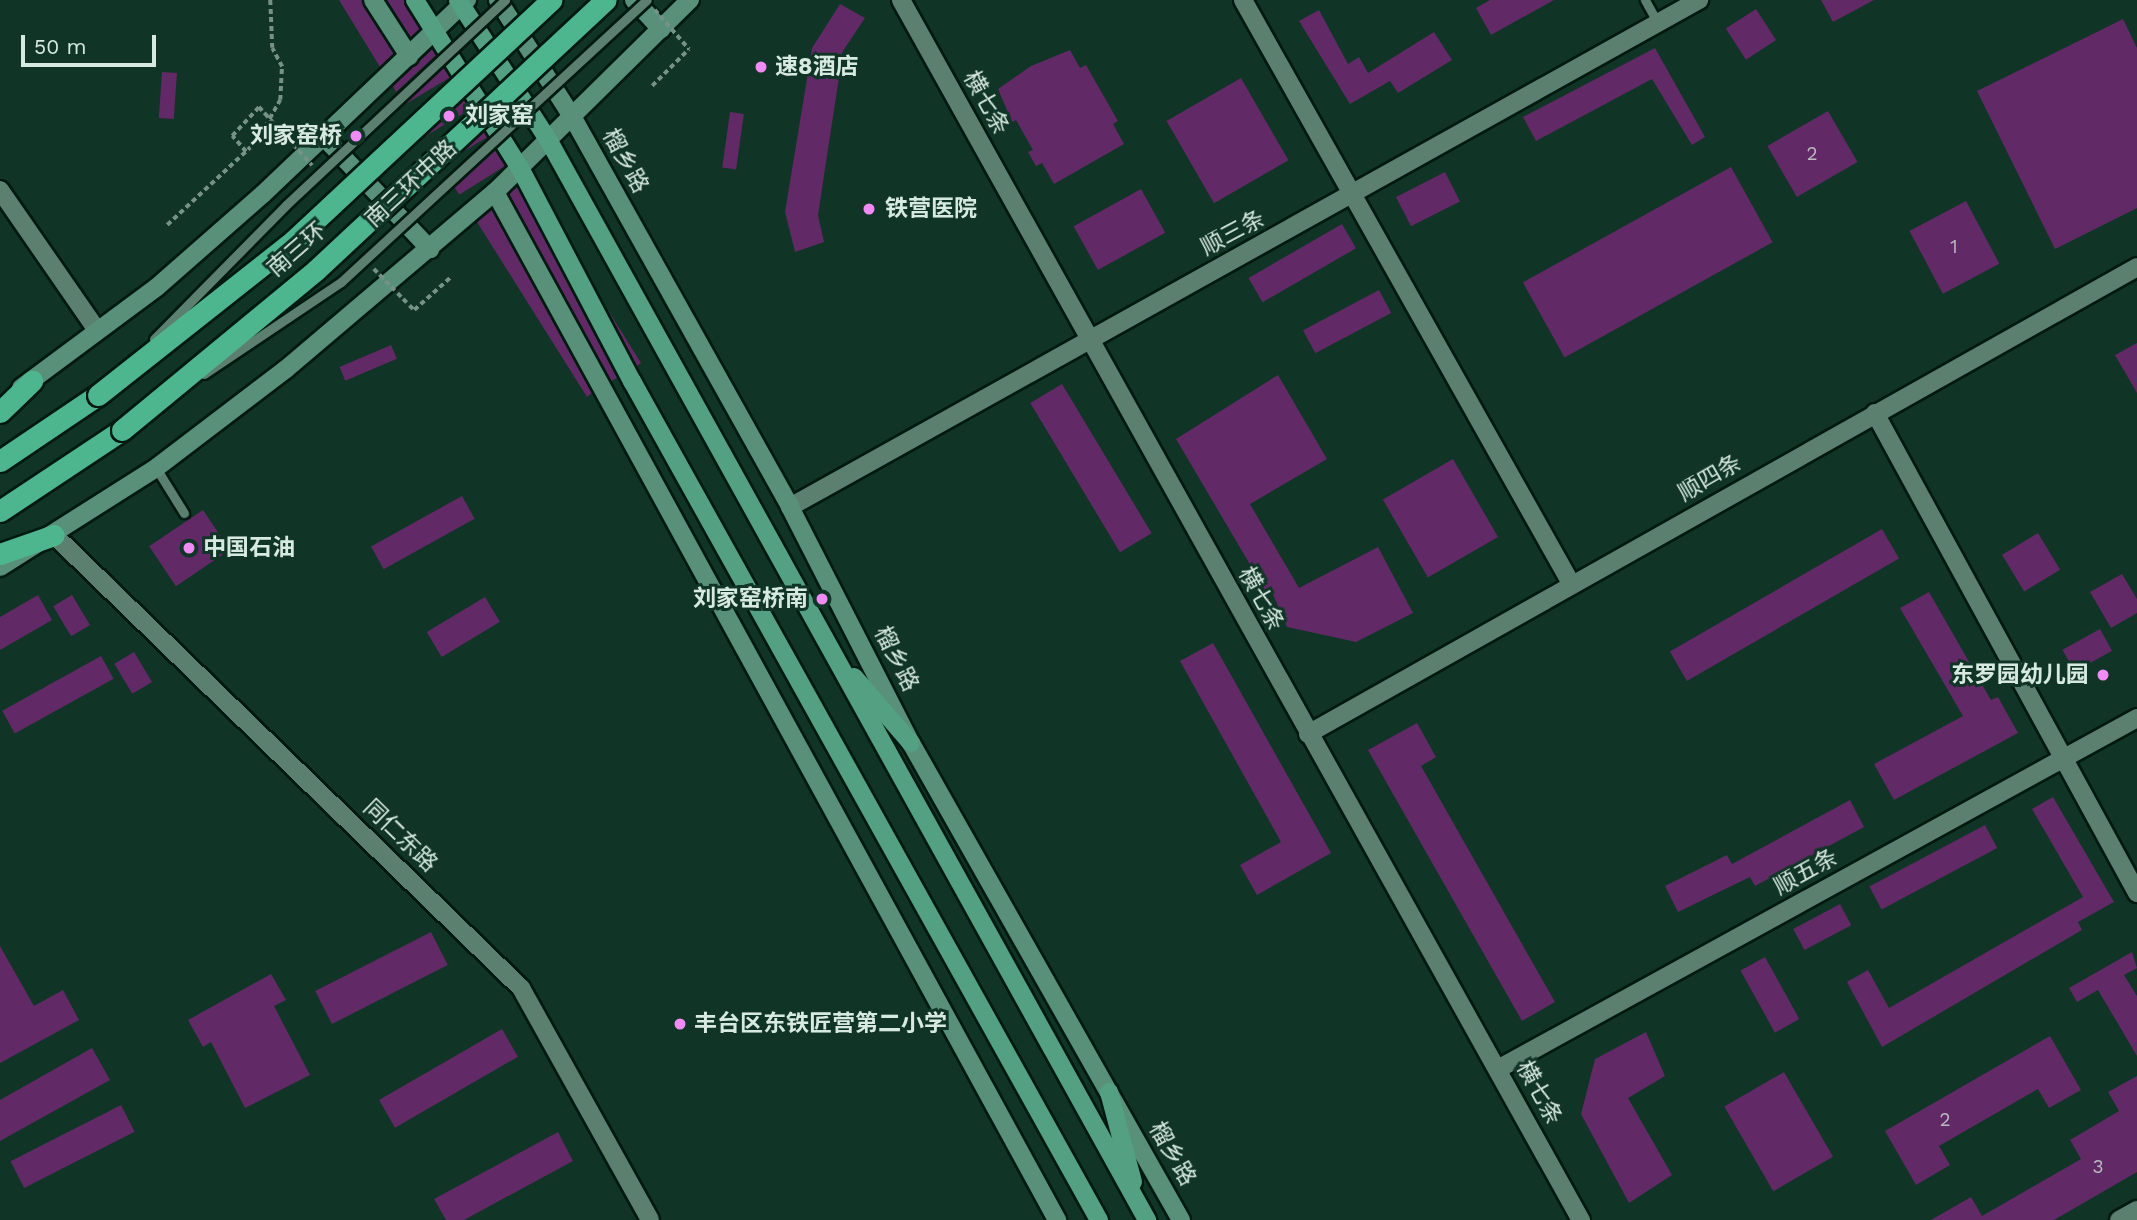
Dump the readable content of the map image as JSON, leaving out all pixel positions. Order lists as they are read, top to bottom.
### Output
{
  "streets": {
    "highway": ["南三环"],
    "street": [
      "横七条",
      "榴乡路",
      "顺三条",
      "顺四条",
      "同仁东路",
      "顺五条"
    ],
    "lane": ["南三环中路"]
  },
  "crossings": [
    ["横七条", "顺三条"],
    ["横七条", "顺四条"],
    ["横七条", "顺五条"],
    ["榴乡路", "顺三条"],
    ["南三环中路", "南三环"]
  ],
  "places": [
    "速8酒店",
    "刘家窑",
    "刘家窑桥",
    "铁营医院",
    "中国石油",
    "刘家窑桥南",
    "东罗园幼儿园",
    "丰台区东铁匠营第二小学"
  ],
  "house_numbers": [
    "2",
    "1",
    "2",
    "3"
  ],
  "scale_bar": "50 m"
}
